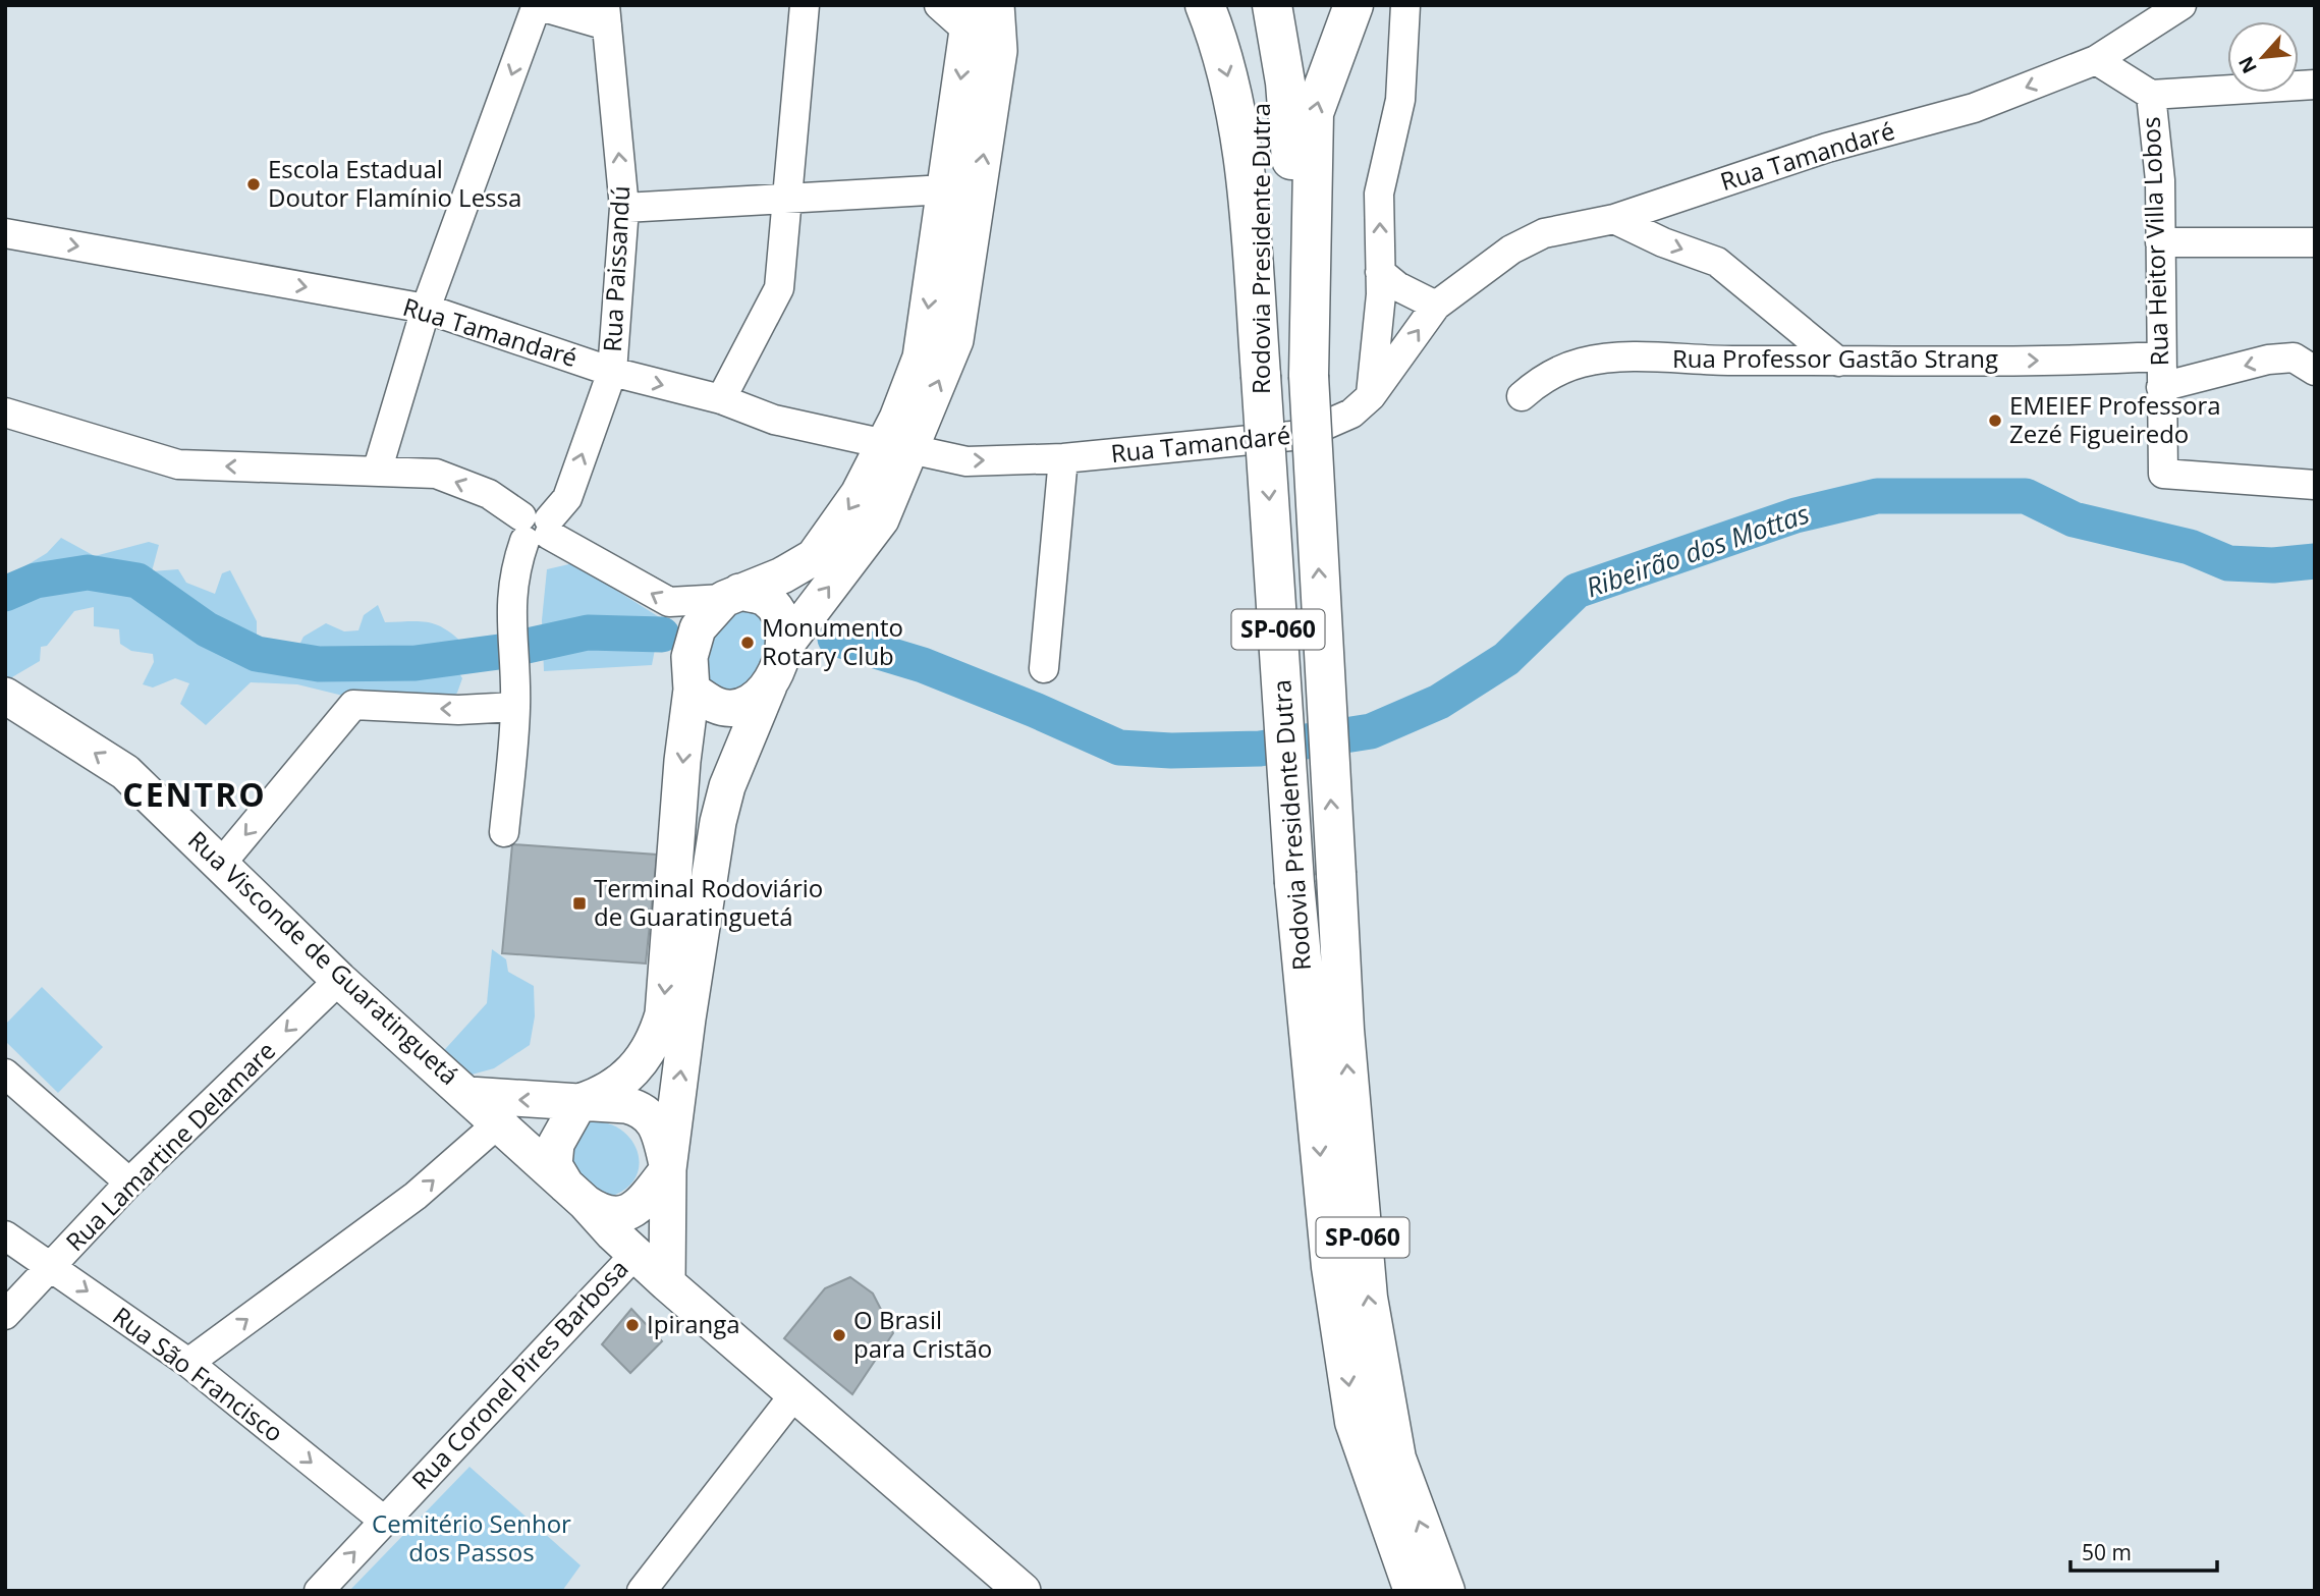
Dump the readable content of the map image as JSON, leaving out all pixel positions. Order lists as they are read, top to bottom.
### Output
{
  "streets": {
    "highway": ["Rodovia Presidente Dutra", "SP-060"],
    "main road": ["Rua Visconde de Guaratinguetá"],
    "street": [
      "Rua Tamandaré",
      "Rua Heitor Villa Lobos",
      "Rua Paissandú",
      "Rua Professor Gastão Strang",
      "Rua Lamartine Delamare",
      "Rua São Francisco",
      "Rua Coronel Pires Barbosa"
    ]
  },
  "crossings": [
    ["Rua Tamandaré", "Rua Paissandú"],
    ["Rua Heitor Villa Lobos", "Rua Professor Gastão Strang"],
    ["Rua Visconde de Guaratinguetá", "Rua Lamartine Delamare"],
    ["Rua Visconde de Guaratinguetá", "Rua Coronel Pires Barbosa"],
    ["Rua Lamartine Delamare", "Rua São Francisco"],
    ["Rua São Francisco", "Rua Coronel Pires Barbosa"]
  ],
  "one_way": ["Rua Professor Gastão Strang", "Rua São Francisco"],
  "districts": ["CENTRO"],
  "water": ["Ribeirão dos Mottas"],
  "parks": ["Cemitério Senhor dos Passos"],
  "places": {
    "other": [
      "Escola Estadual Doutor Flamínio Lessa",
      "EMEIEF Professora Zezé Figueiredo",
      "Monumento Rotary Club",
      "Ipiranga",
      "O Brasil para Cristão"
    ],
    "transit": ["Terminal Rodoviário de Guaratinguetá"]
  },
  "scale_bar": "50 m",
  "north": "bottom left"
}
